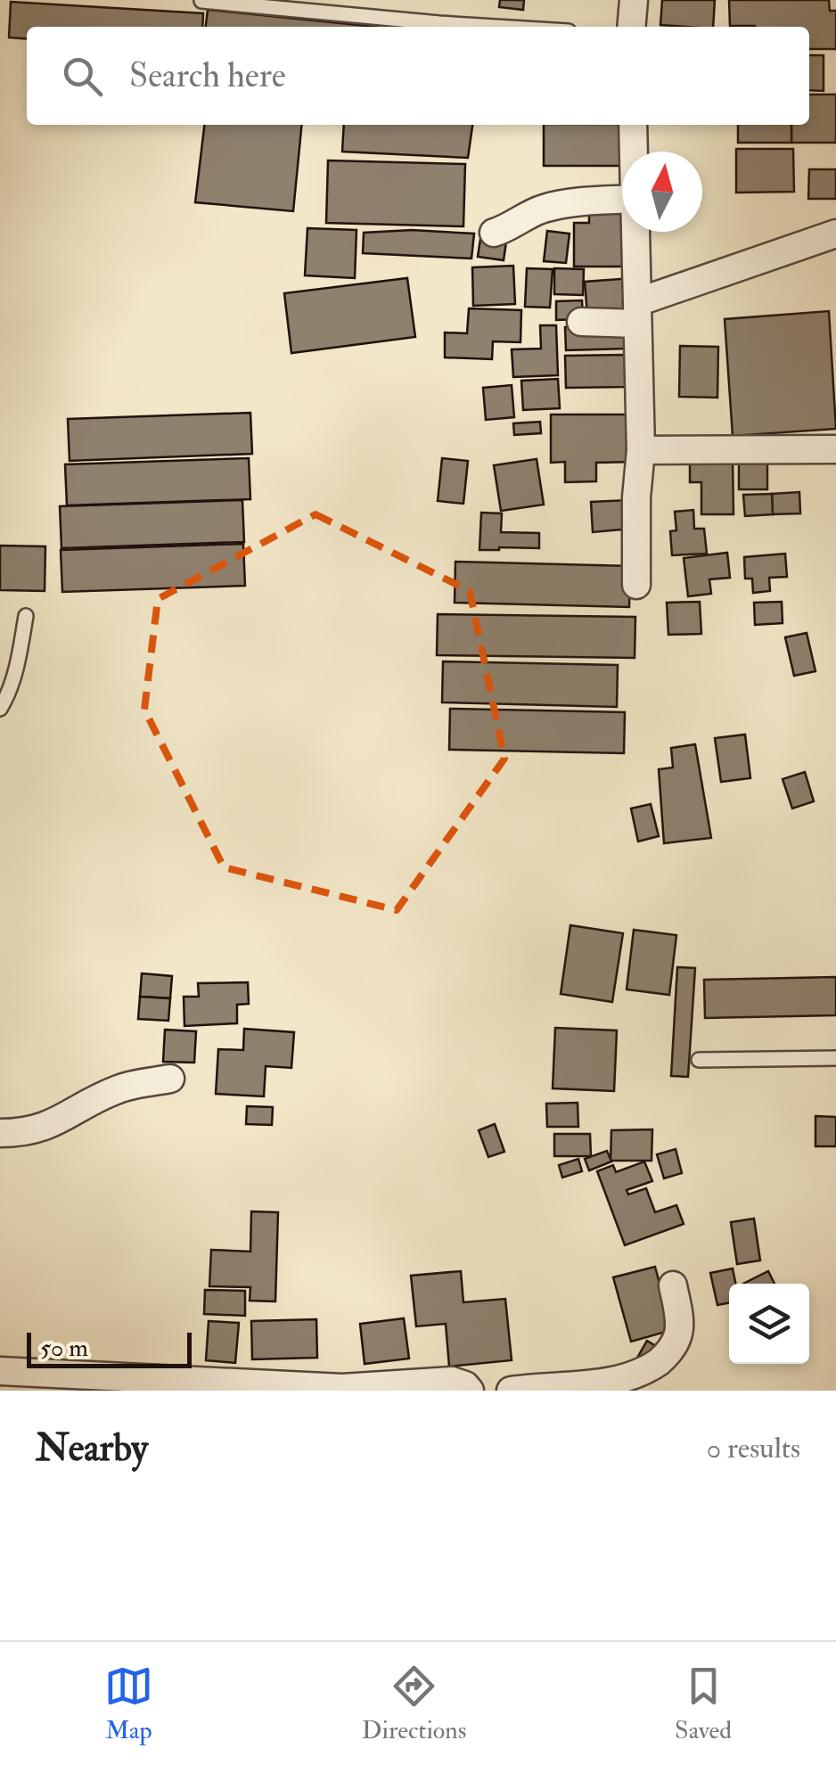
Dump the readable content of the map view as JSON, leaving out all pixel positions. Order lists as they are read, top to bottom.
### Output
{
  "scale_bar": "50 m",
  "north": "top",
  "page": {
    "search": "Search here",
    "scale": "50 m",
    "heading": ["Nearby", "0 results"],
    "nav": ["Map", "Directions", "Saved"]
  }
}
